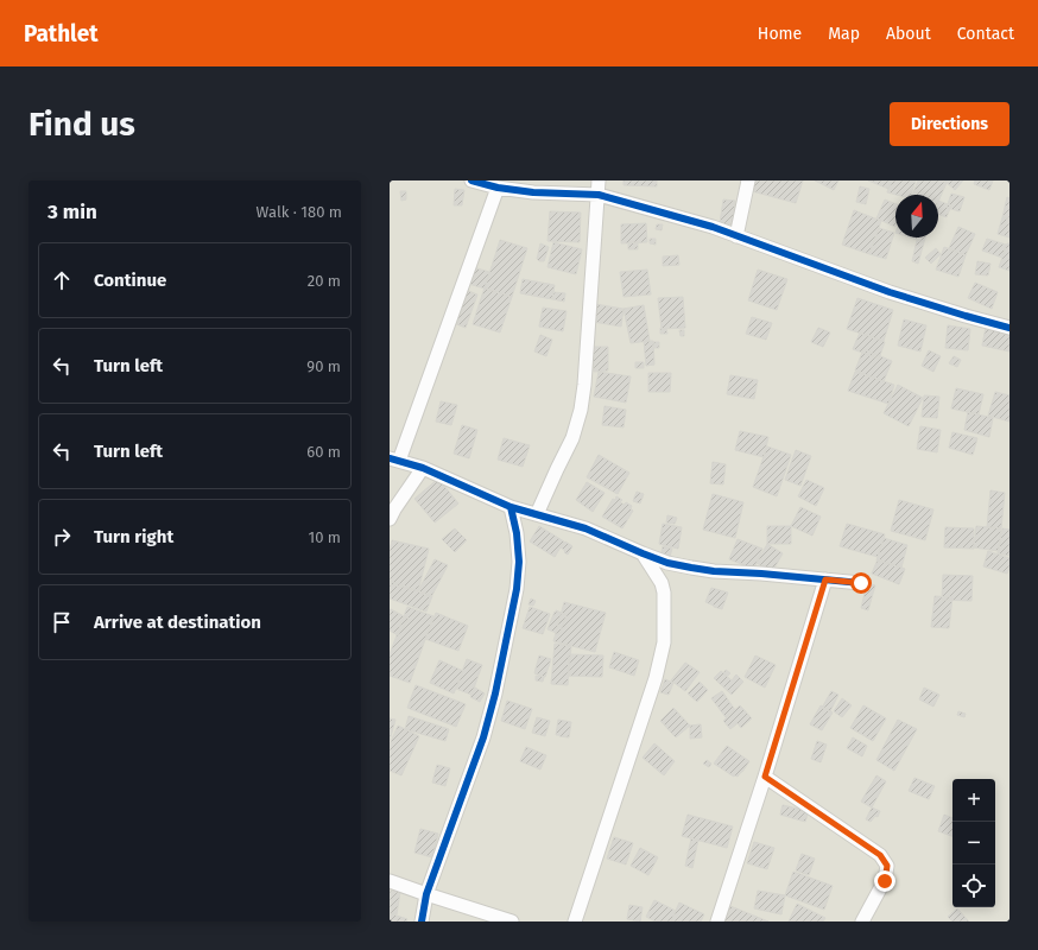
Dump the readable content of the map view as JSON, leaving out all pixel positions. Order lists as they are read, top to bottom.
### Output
{
  "north": "top",
  "page": {
    "header": "Pathlet",
    "nav": [
      "Home",
      "Map",
      "About",
      "Contact"
    ],
    "buttons": "Directions",
    "title": "Find us",
    "heading": ["3 min", "Walk · 180 m"],
    "list": [
      ["Continue", "20 m"],
      ["Turn left", "90 m"],
      ["Turn left", "60 m"],
      ["Turn right", "10 m"],
      "Arrive at destination"
    ],
    "map_buttons": ["+", "−"]
  }
}
